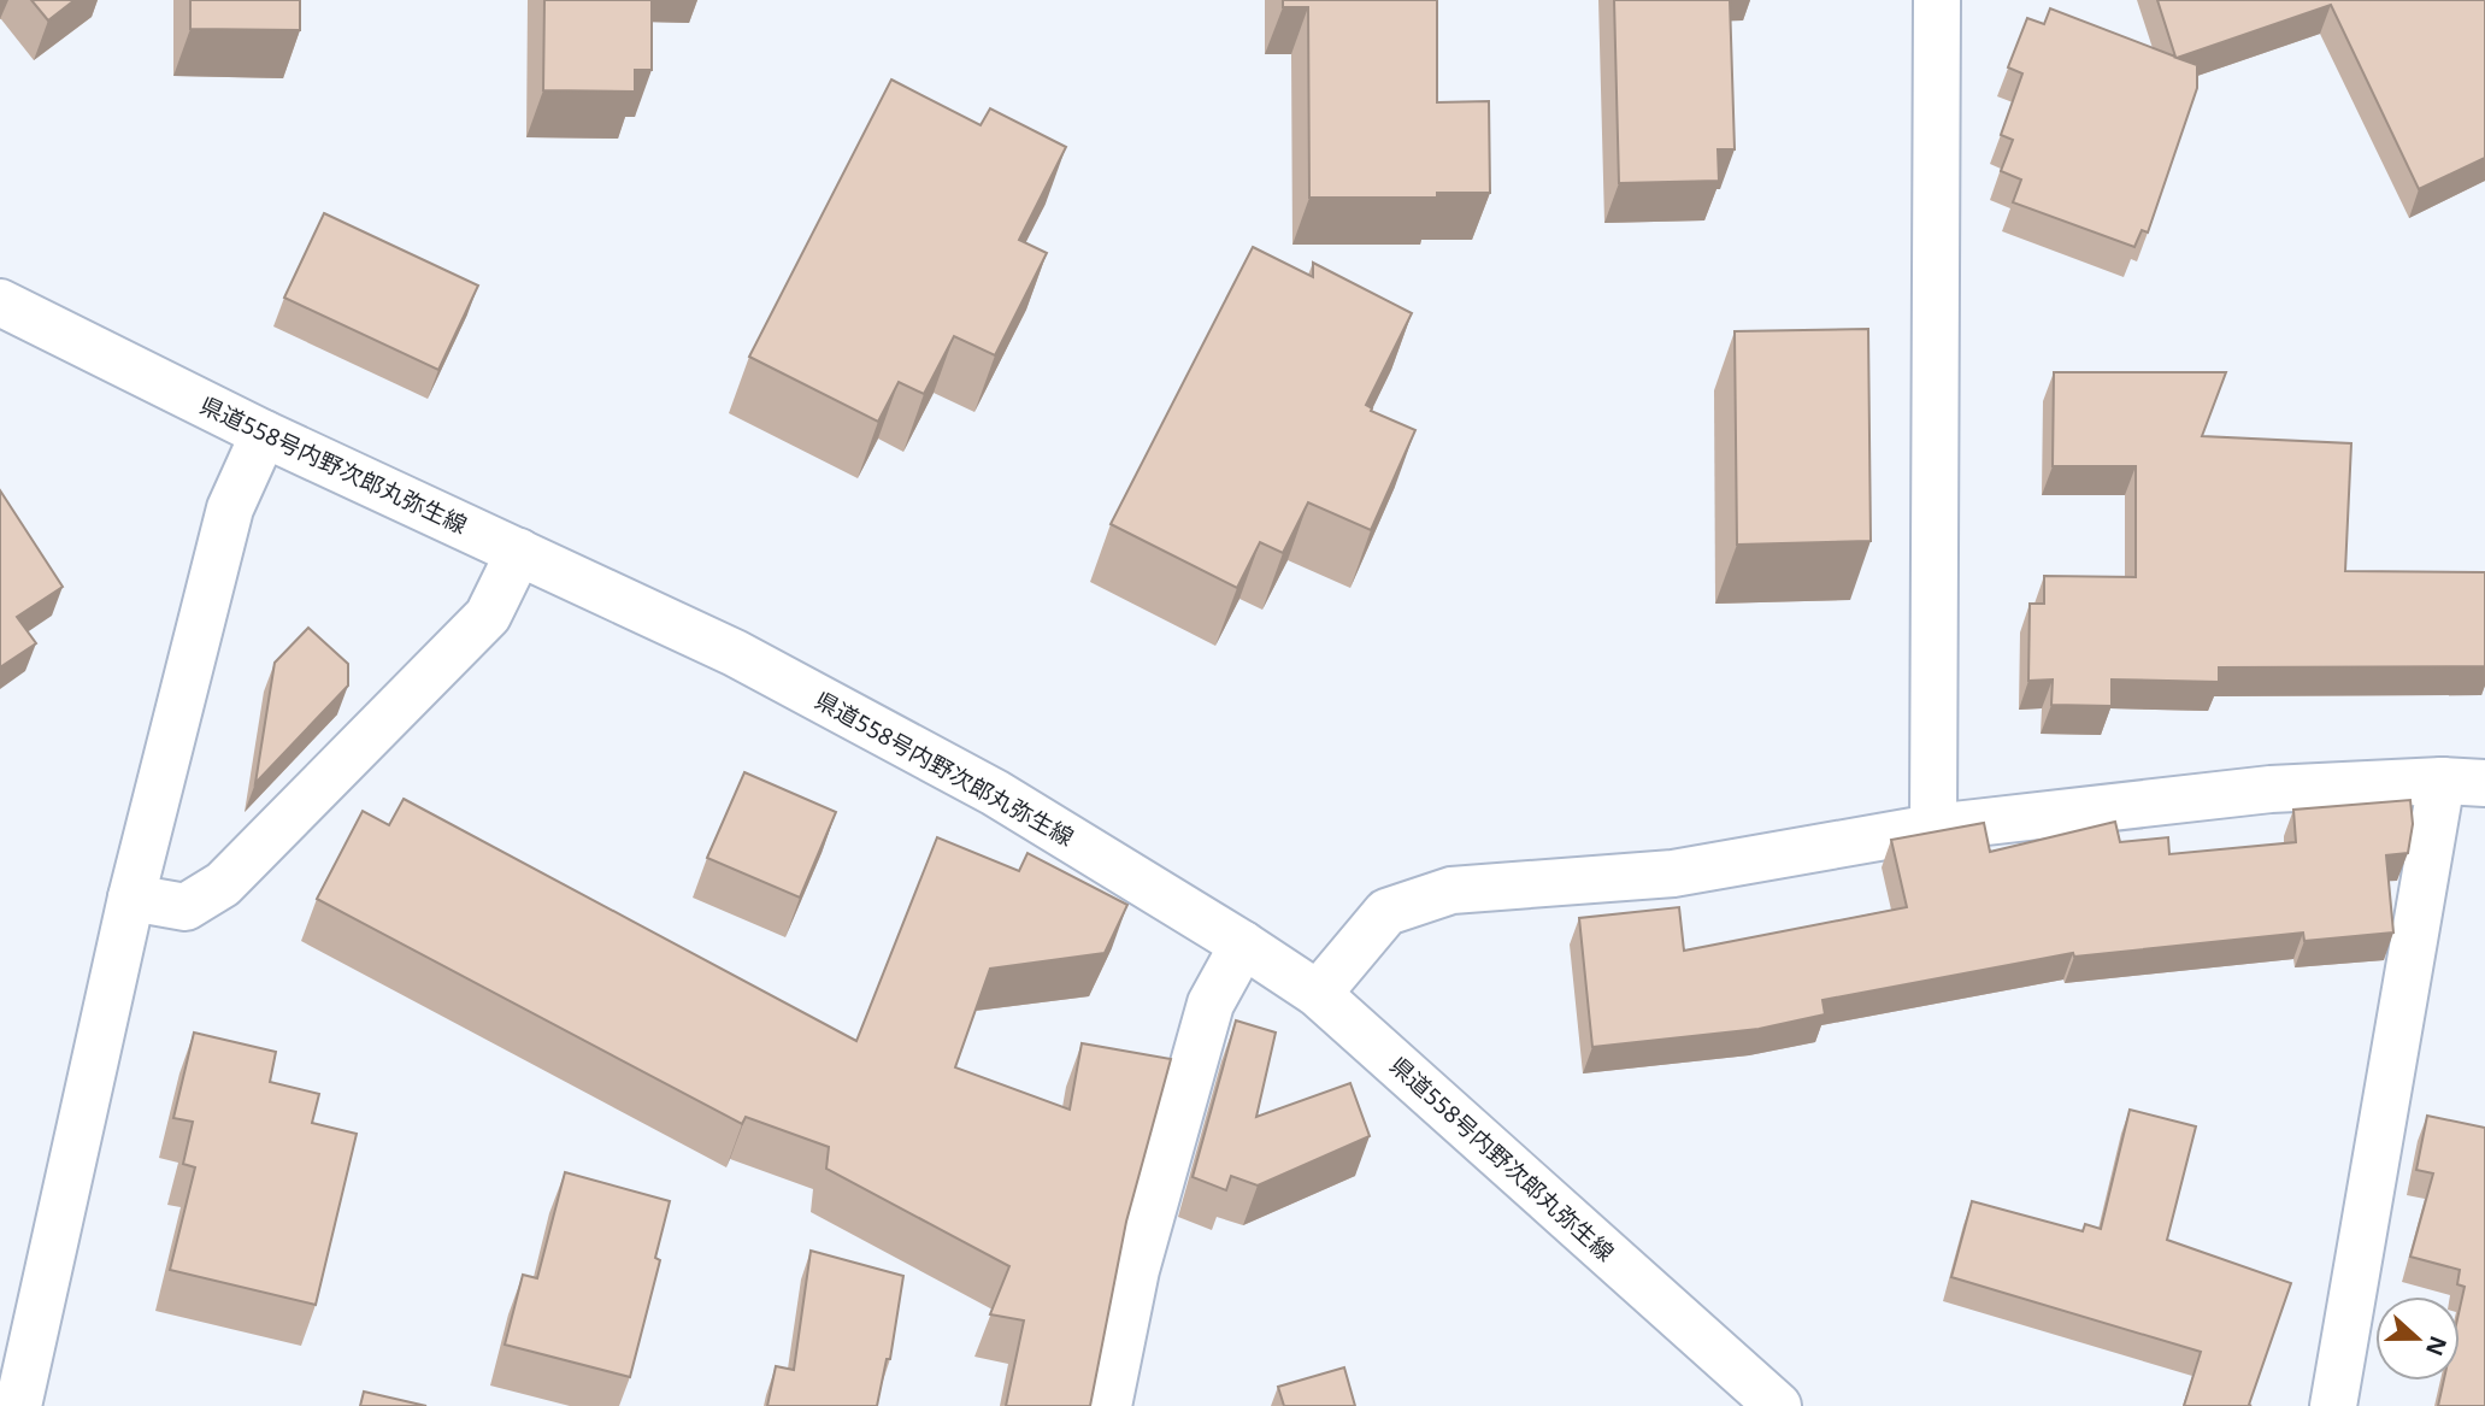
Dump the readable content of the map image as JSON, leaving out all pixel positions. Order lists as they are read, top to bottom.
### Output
{
  "streets": {
    "street": ["県道558号内野次郎丸弥生線"]
  },
  "north": "right"
}
